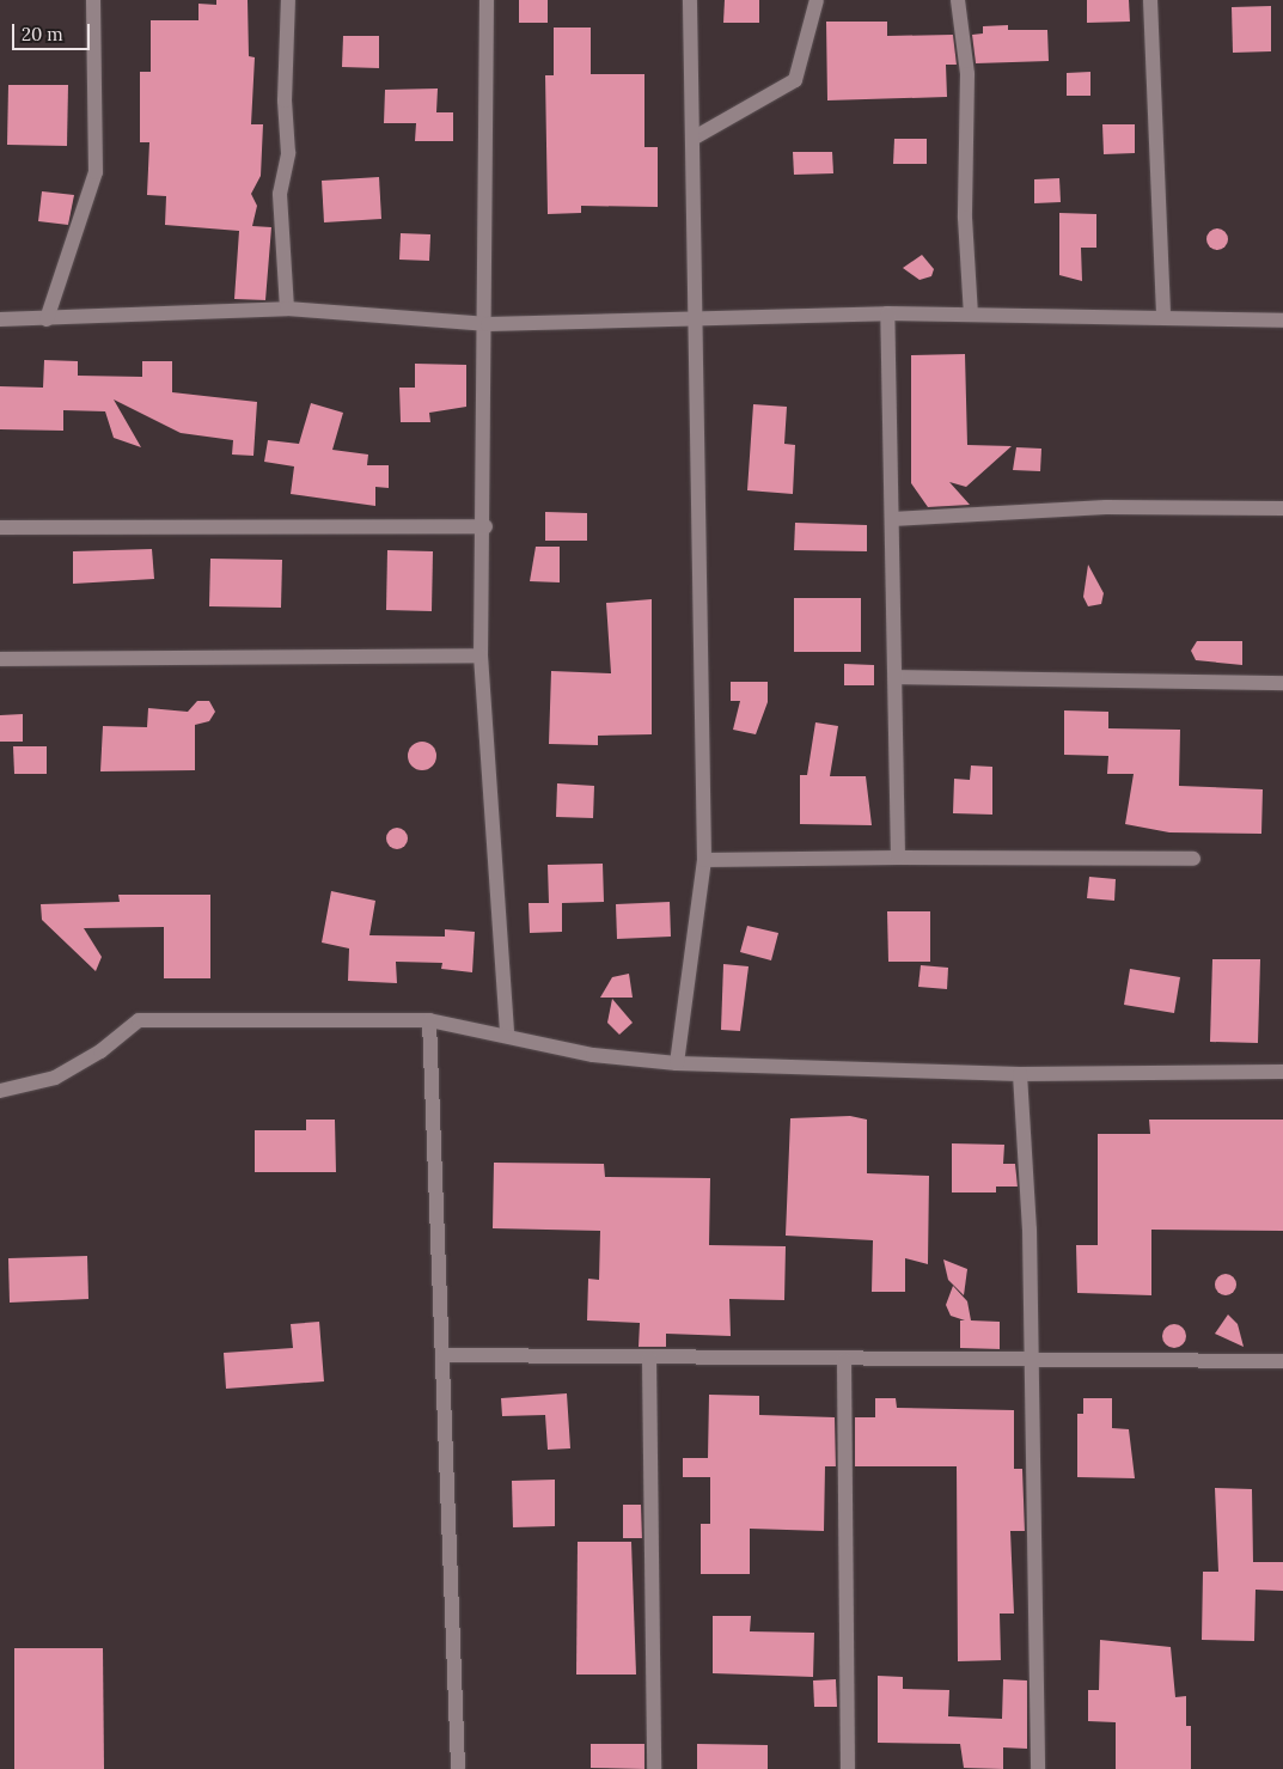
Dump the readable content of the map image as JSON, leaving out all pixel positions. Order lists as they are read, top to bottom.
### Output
{
  "scale_bar": "20 m"
}
